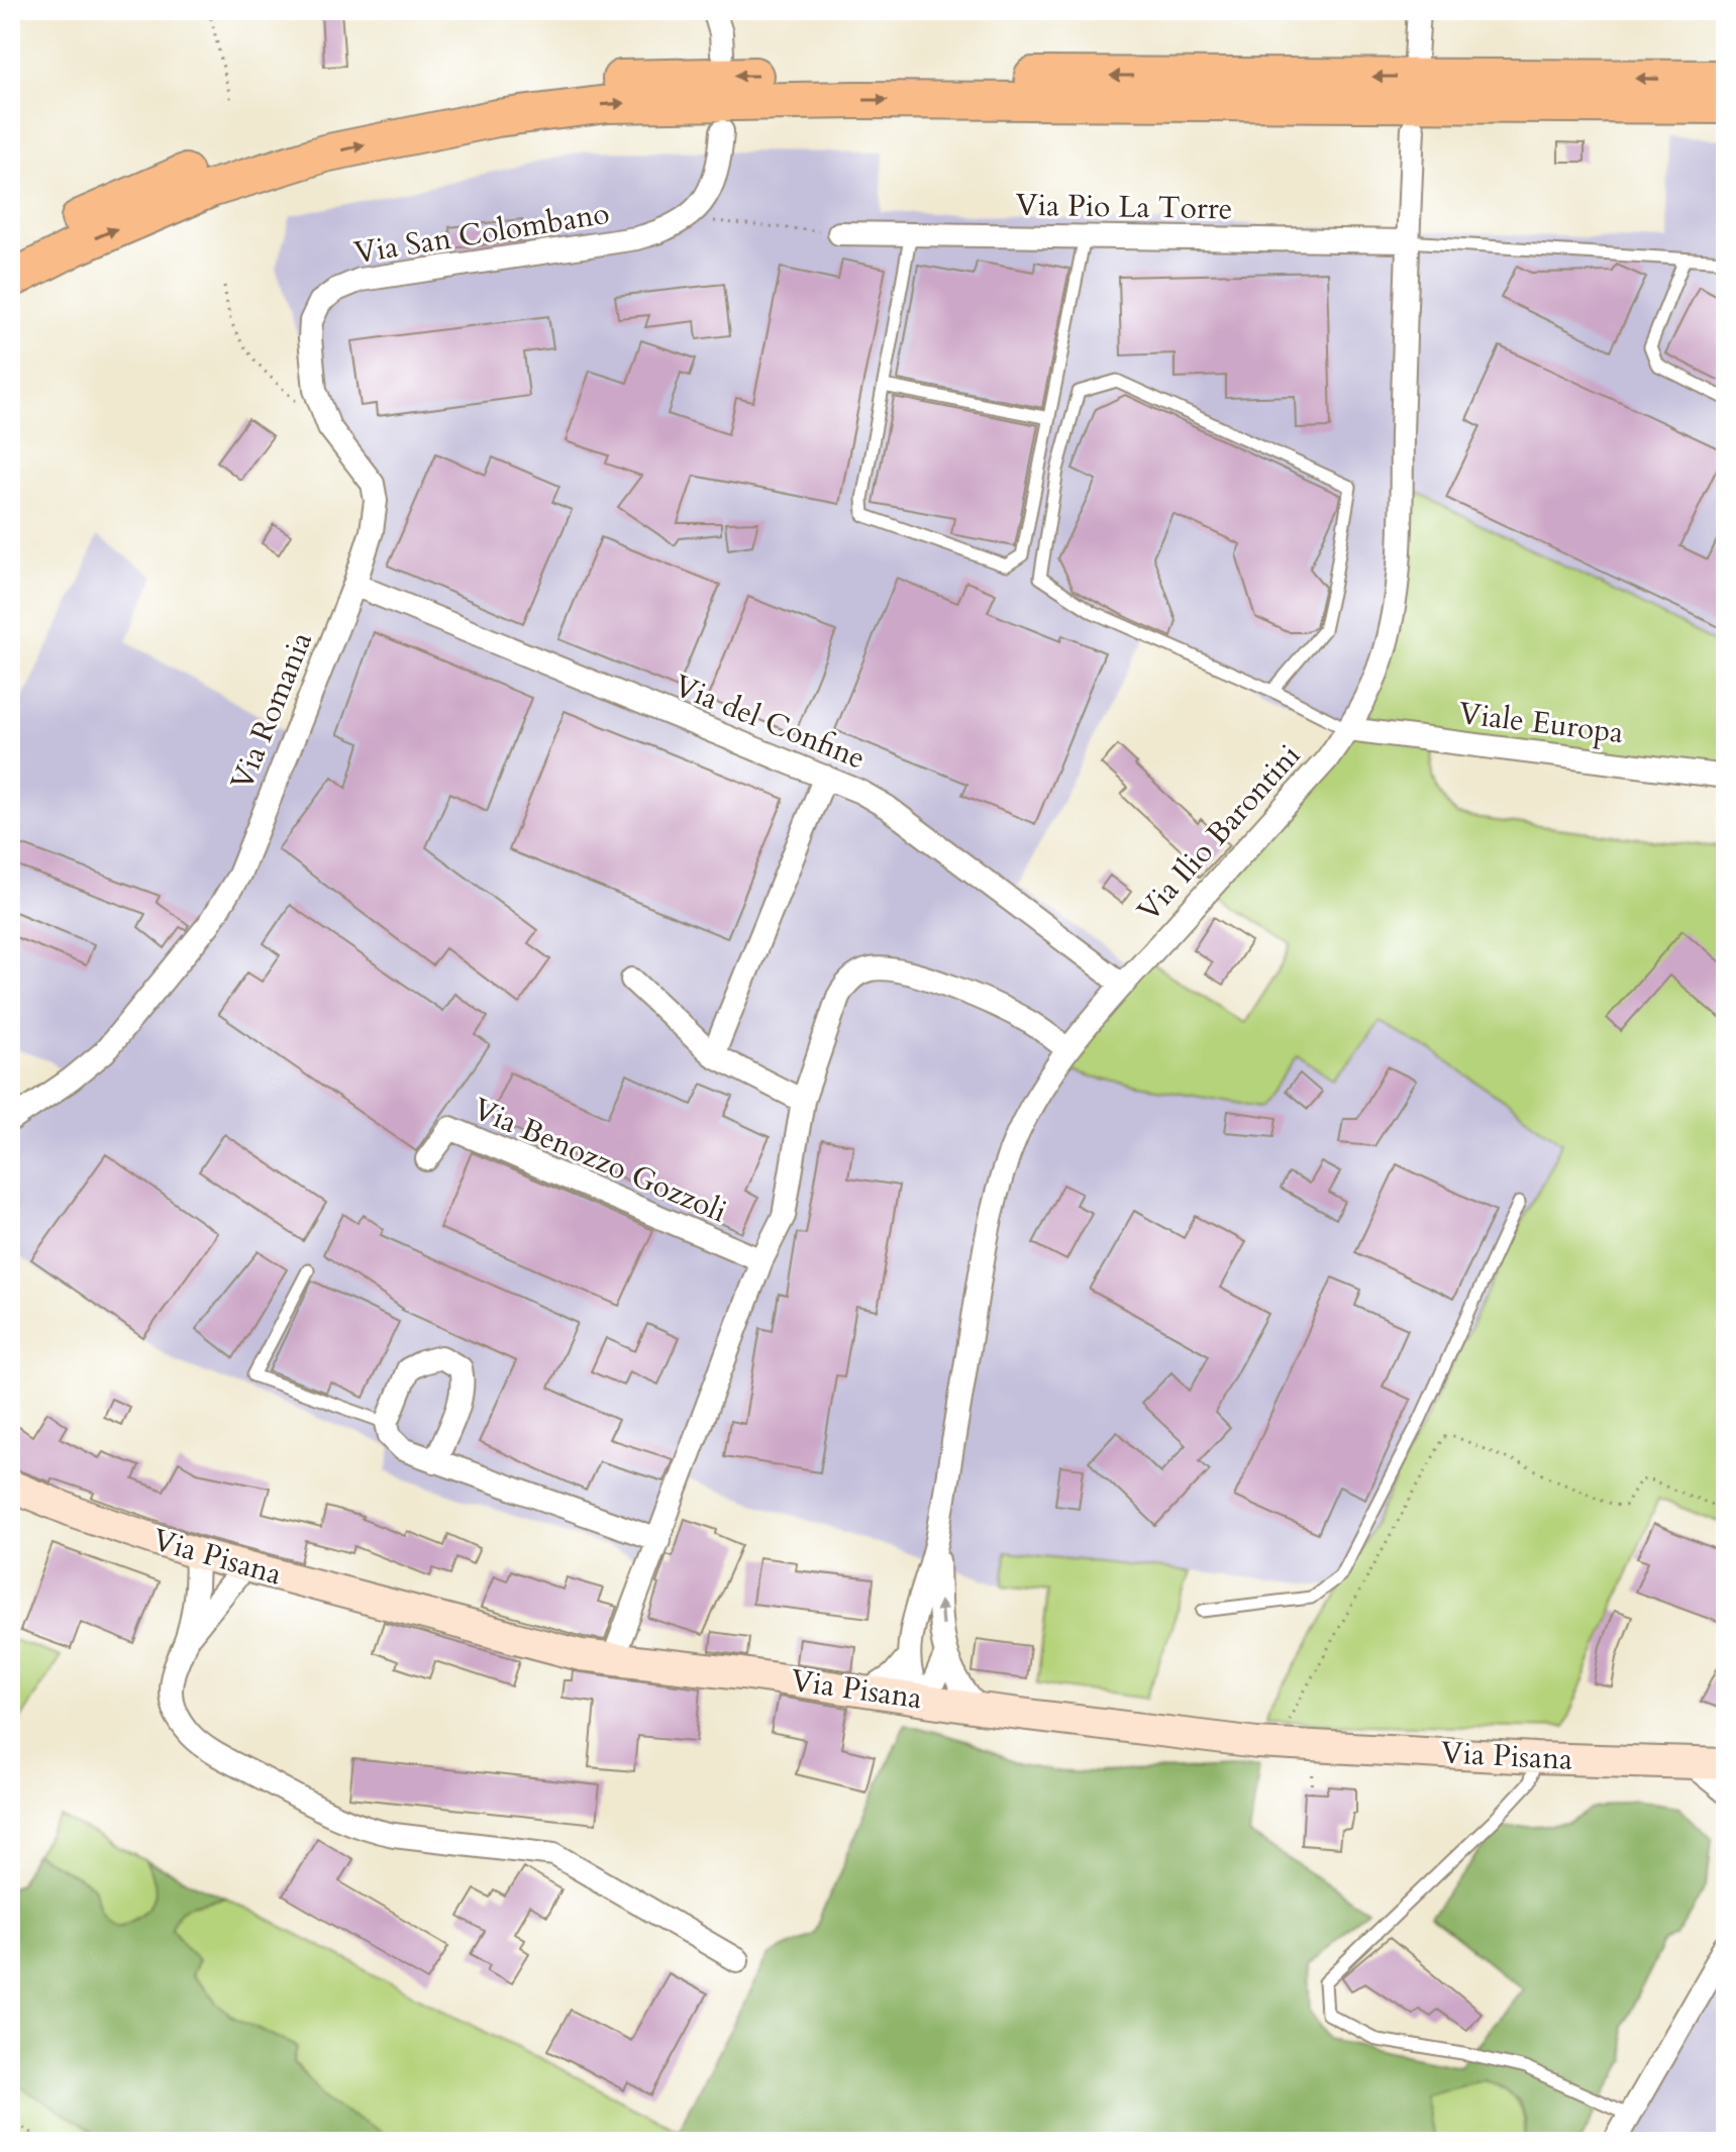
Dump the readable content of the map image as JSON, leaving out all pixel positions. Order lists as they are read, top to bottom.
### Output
{
  "streets": {
    "main road": ["Via Pisana"],
    "street": [
      "Via Pio La Torre",
      "Via San Colombano",
      "Via Romania",
      "Via del Confine",
      "Viale Europa",
      "Via Ilio Barontini",
      "Via Benozzo Gozzoli"
    ]
  },
  "crossings": [
    ["Via Pio La Torre", "Via Ilio Barontini"],
    ["Via San Colombano", "Via Romania"],
    ["Via Romania", "Via del Confine"],
    ["Via del Confine", "Via Ilio Barontini"],
    ["Viale Europa", "Via Ilio Barontini"],
    ["Via Ilio Barontini", "Via Pisana"]
  ]
}
